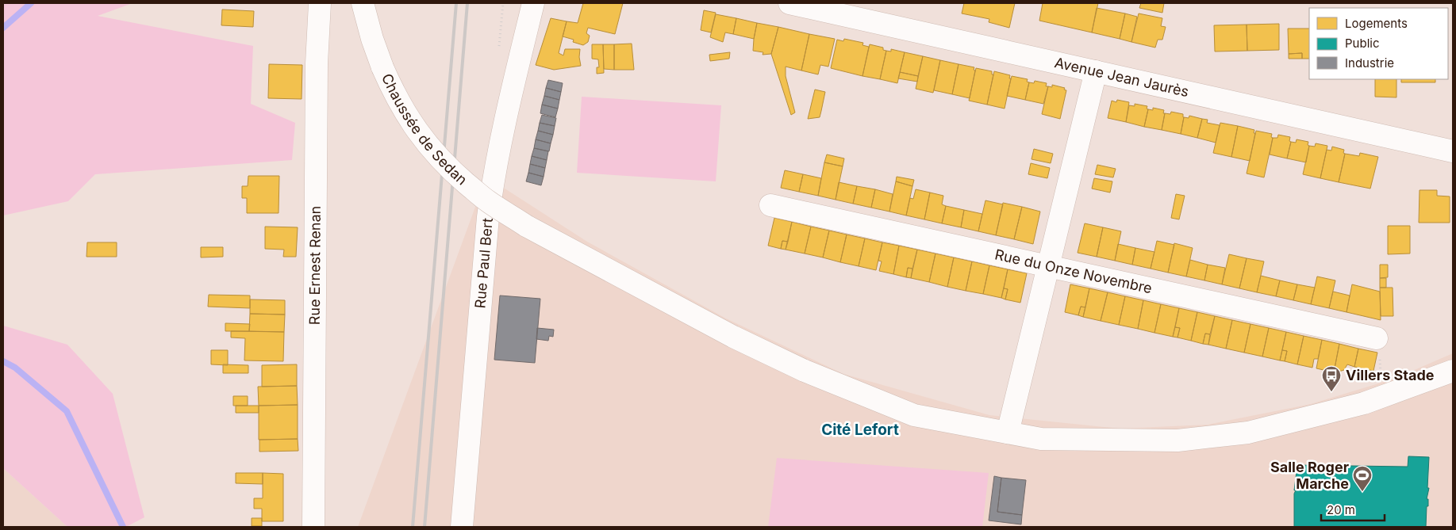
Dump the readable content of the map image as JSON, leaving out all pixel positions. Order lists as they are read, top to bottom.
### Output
{
  "streets": {
    "street": [
      "Avenue Jean Jaurès",
      "Chaussée de Sedan",
      "Rue Paul Bert",
      "Rue Ernest Renan",
      "Rue du Onze Novembre"
    ]
  },
  "districts": ["Cité Lefort"],
  "places": {
    "bus stop": ["Villers Stade"],
    "sports": ["Salle Roger Marche"]
  },
  "legend": ["Logements", "Public", "Industrie"],
  "scale_bar": "20 m"
}
